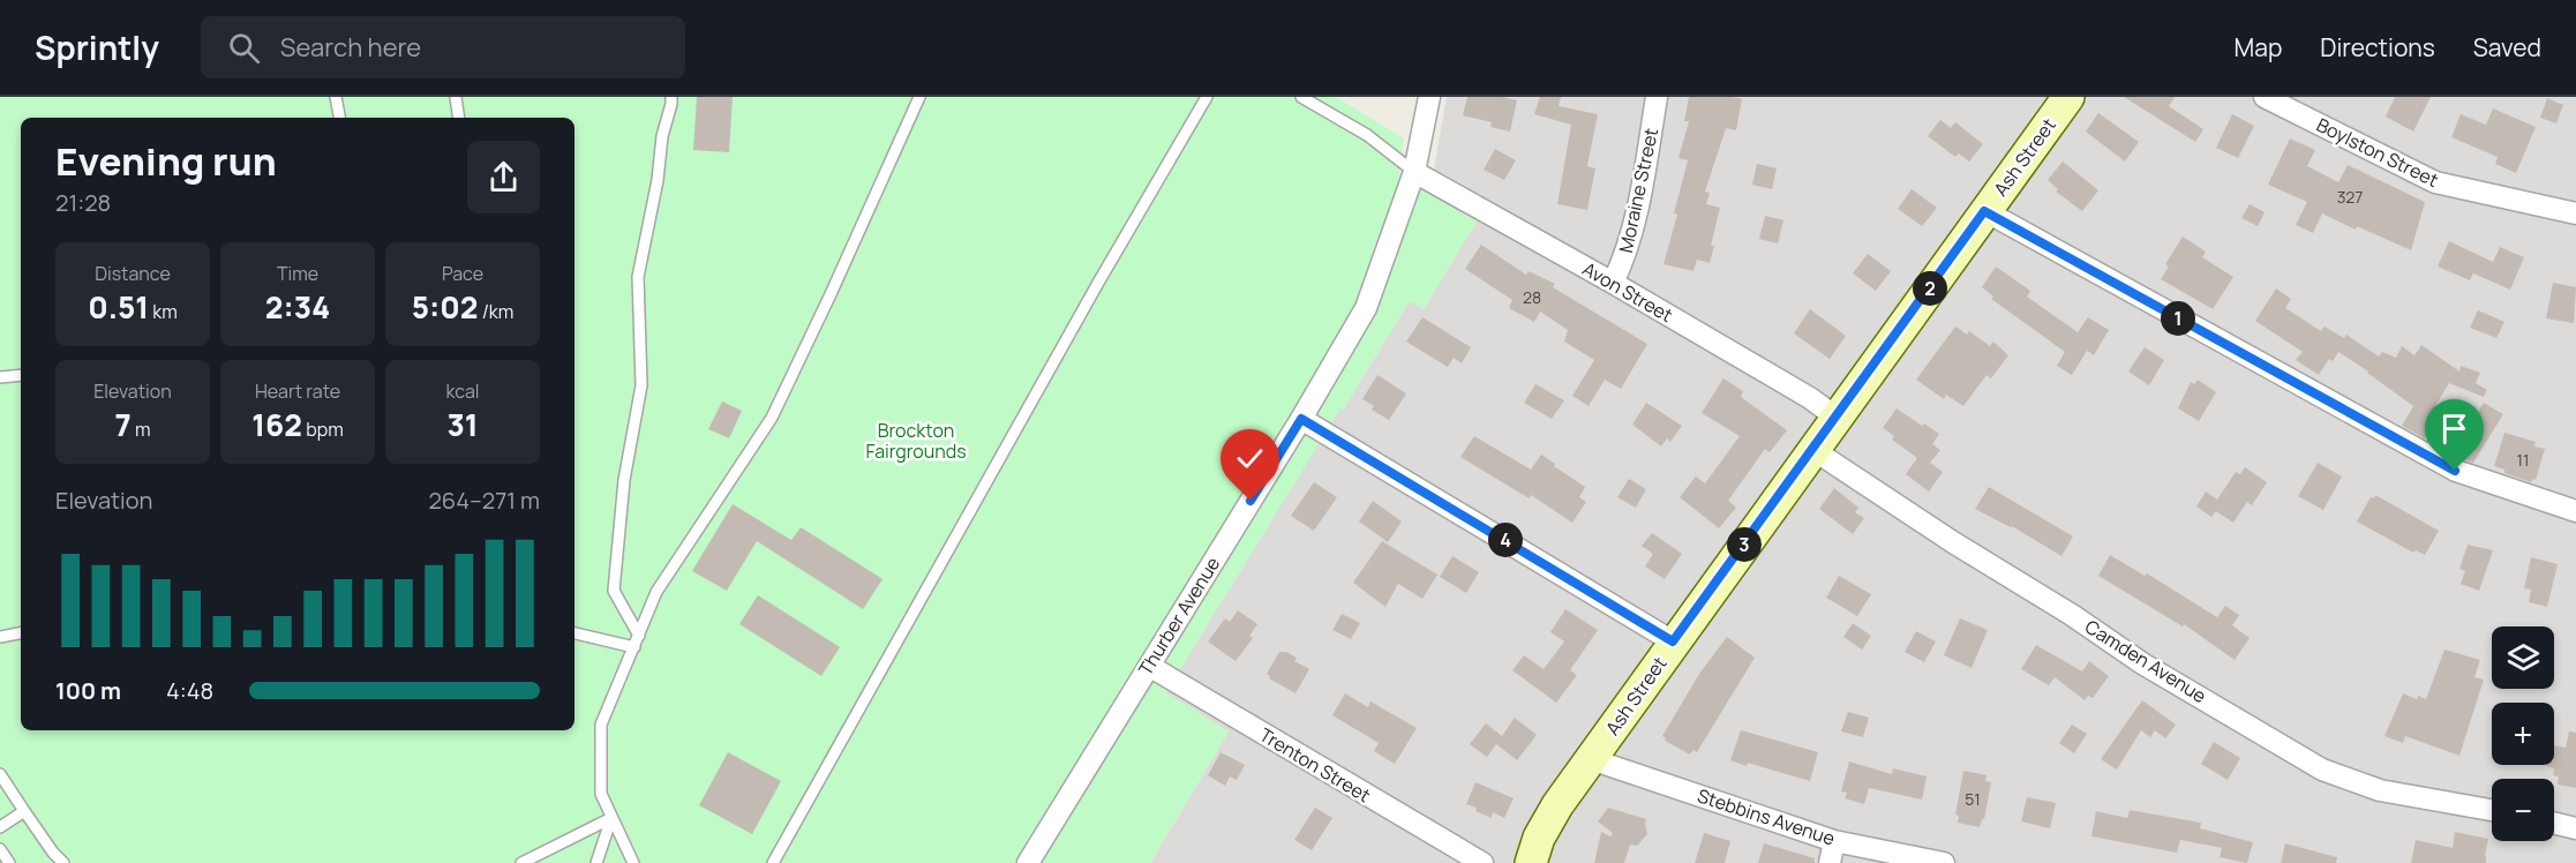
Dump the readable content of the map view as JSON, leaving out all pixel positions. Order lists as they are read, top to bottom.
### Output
{
  "streets": {
    "street": [
      "Boylston Street",
      "Ash Street",
      "Moraine Street",
      "Avon Street",
      "Thurber Avenue",
      "Camden Avenue",
      "Trenton Street",
      "Stebbins Avenue"
    ]
  },
  "crossings": [
    ["Ash Street", "Avon Street"],
    ["Ash Street", "Camden Avenue"],
    ["Ash Street", "Stebbins Avenue"],
    ["Moraine Street", "Avon Street"],
    ["Avon Street", "Thurber Avenue"],
    ["Thurber Avenue", "Trenton Street"]
  ],
  "parks": ["Brockton Fairgrounds"],
  "house_numbers": [
    "327",
    "28",
    "11",
    "51"
  ],
  "page": {
    "header": "Sprintly",
    "search": "Search here",
    "nav": ["Map", "Directions", "Saved"],
    "heading": ["Evening run", "21:28"],
    "stats": [
      ["Distance", "0.51 km"],
      ["Time", "2:34"],
      ["Pace", "5:02 /km"],
      ["Elevation", "7 m"],
      ["Heart rate", "162 bpm"],
      ["kcal", "31"]
    ],
    "pins": [
      "2",
      "1",
      "4",
      "3"
    ],
    "chart": ["Elevation", "264–271 m"],
    "map_buttons": ["+", "−"],
    "list": [
      {
        "name": "100 m",
        "note": "4:48"
      }
    ]
  }
}
